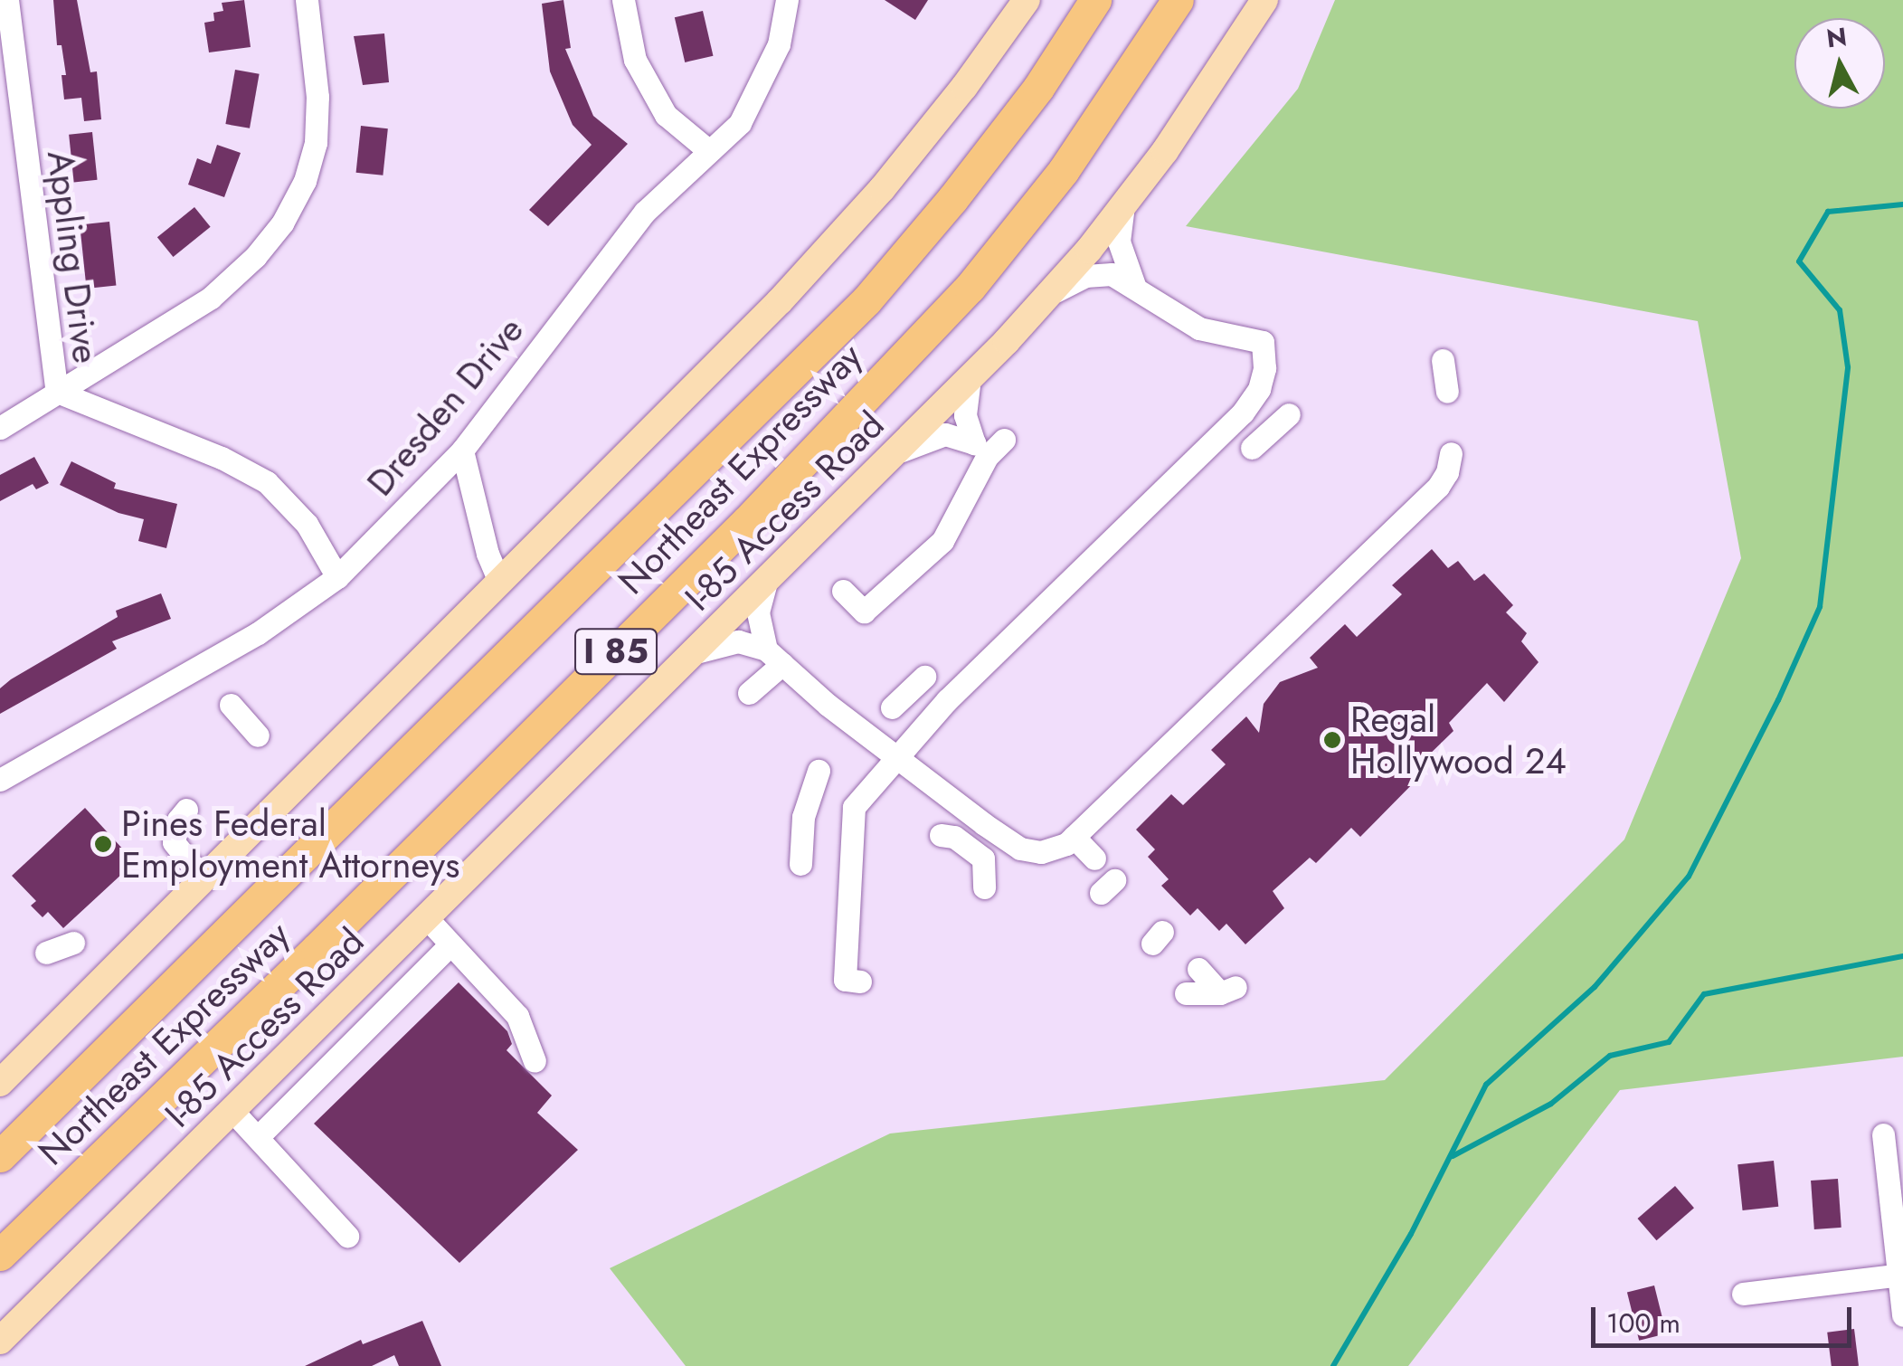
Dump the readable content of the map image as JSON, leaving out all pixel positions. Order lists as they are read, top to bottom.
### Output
{
  "streets": {
    "highway": ["Northeast Expressway", "I 85"],
    "main road": ["I-85 Access Road"],
    "street": ["Appling Drive", "Dresden Drive"]
  },
  "crossings": [
    ["Appling Drive", "Dresden Drive"]
  ],
  "places": ["Regal Hollywood 24", "Pines Federal Employment Attorneys"],
  "scale_bar": "100 m",
  "north": "top"
}
